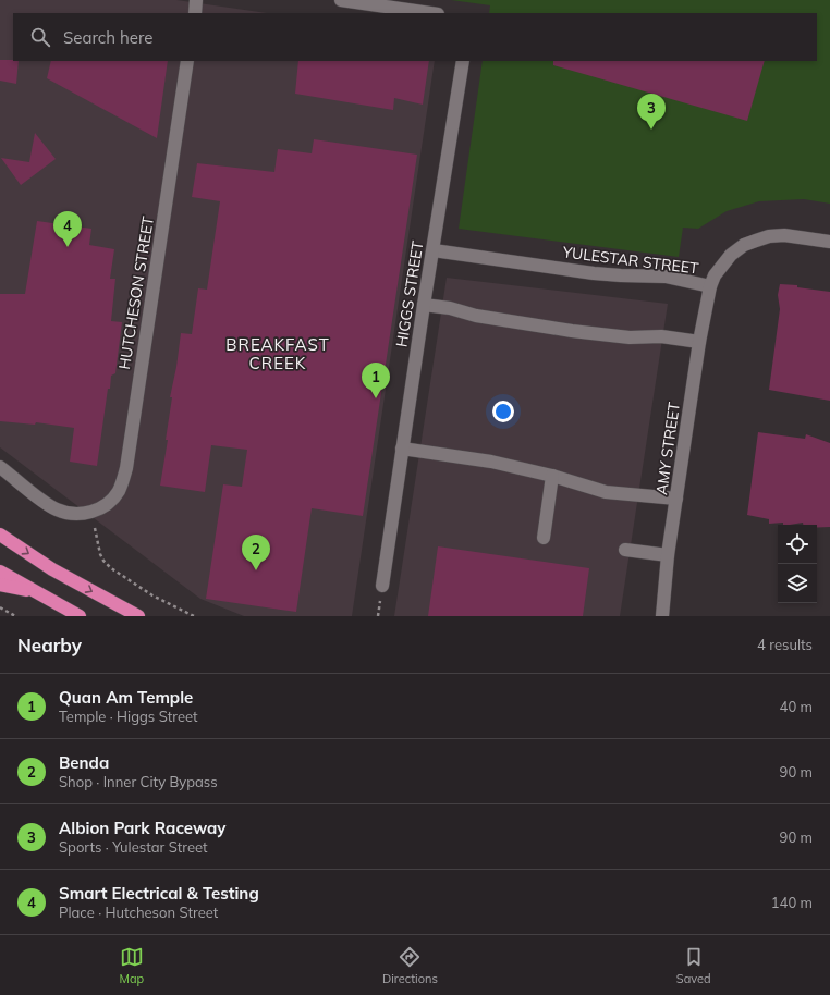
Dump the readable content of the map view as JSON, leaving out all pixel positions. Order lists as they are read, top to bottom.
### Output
{
  "streets": {
    "street": [
      "YULESTAR STREET",
      "HUTCHESON STREET",
      "HIGGS STREET",
      "AMY STREET"
    ]
  },
  "crossings": [
    ["YULESTAR STREET", "HIGGS STREET"],
    ["YULESTAR STREET", "AMY STREET"]
  ],
  "districts": ["BREAKFAST CREEK"],
  "page": {
    "search": "Search here",
    "pins": [
      "3",
      "4",
      "1",
      "2"
    ],
    "heading": ["Nearby", "4 results"],
    "list": [
      {
        "mark": "1",
        "name": "Quan Am Temple",
        "note": "Temple · Higgs Street",
        "value": "40 m"
      },
      {
        "mark": "2",
        "name": "Benda",
        "note": "Shop · Inner City Bypass",
        "value": "90 m"
      },
      {
        "mark": "3",
        "name": "Albion Park Raceway",
        "note": "Sports · Yulestar Street",
        "value": "90 m"
      },
      {
        "mark": "4",
        "name": "Smart Electrical & Testing",
        "note": "Place · Hutcheson Street",
        "value": "140 m"
      }
    ],
    "nav": ["Map", "Directions", "Saved"]
  }
}
